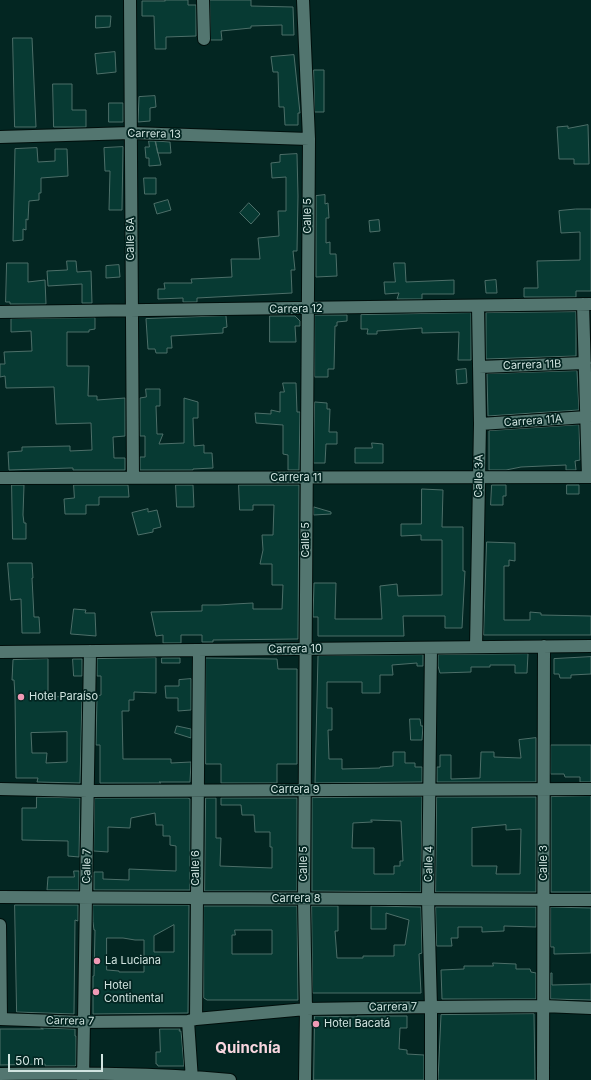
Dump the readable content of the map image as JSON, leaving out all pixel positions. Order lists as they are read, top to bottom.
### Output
{
  "streets": {
    "street": [
      "Carrera 13",
      "Calle 5",
      "Calle 6A",
      "Carrera 12",
      "Carrera 11B",
      "Carrera 11A",
      "Calle 3A",
      "Carrera 11",
      "Carrera 10",
      "Carrera 9",
      "Calle 3",
      "Calle 4",
      "Calle 7",
      "Calle 6",
      "Carrera 8",
      "Carrera 7"
    ]
  },
  "crossings": [
    ["Carrera 13", "Calle 5"],
    ["Carrera 13", "Calle 6A"],
    ["Calle 5", "Carrera 12"],
    ["Calle 5", "Carrera 11"],
    ["Calle 5", "Carrera 10"],
    ["Calle 5", "Carrera 9"],
    ["Calle 5", "Carrera 8"],
    ["Calle 5", "Carrera 7"],
    ["Calle 6A", "Carrera 12"],
    ["Calle 6A", "Carrera 11"],
    ["Carrera 12", "Calle 3A"],
    ["Carrera 11B", "Calle 3A"],
    ["Carrera 11A", "Calle 3A"],
    ["Calle 3A", "Carrera 11"],
    ["Calle 3A", "Carrera 10"],
    ["Carrera 10", "Calle 3"],
    ["Carrera 10", "Calle 4"],
    ["Carrera 10", "Calle 7"],
    ["Carrera 10", "Calle 6"],
    ["Carrera 9", "Calle 3"],
    ["Carrera 9", "Calle 4"],
    ["Carrera 9", "Calle 7"],
    ["Carrera 9", "Calle 6"],
    ["Calle 3", "Carrera 8"],
    ["Calle 3", "Carrera 7"],
    ["Calle 4", "Carrera 8"],
    ["Calle 4", "Carrera 7"],
    ["Calle 7", "Carrera 8"],
    ["Calle 7", "Carrera 7"],
    ["Calle 6", "Carrera 8"],
    ["Calle 6", "Carrera 7"]
  ],
  "districts": ["Quinchía"],
  "places": [
    "Hotel Paraíso",
    "La Luciana",
    "Hotel Continental",
    "Hotel Bacatá"
  ],
  "scale_bar": "50 m"
}
